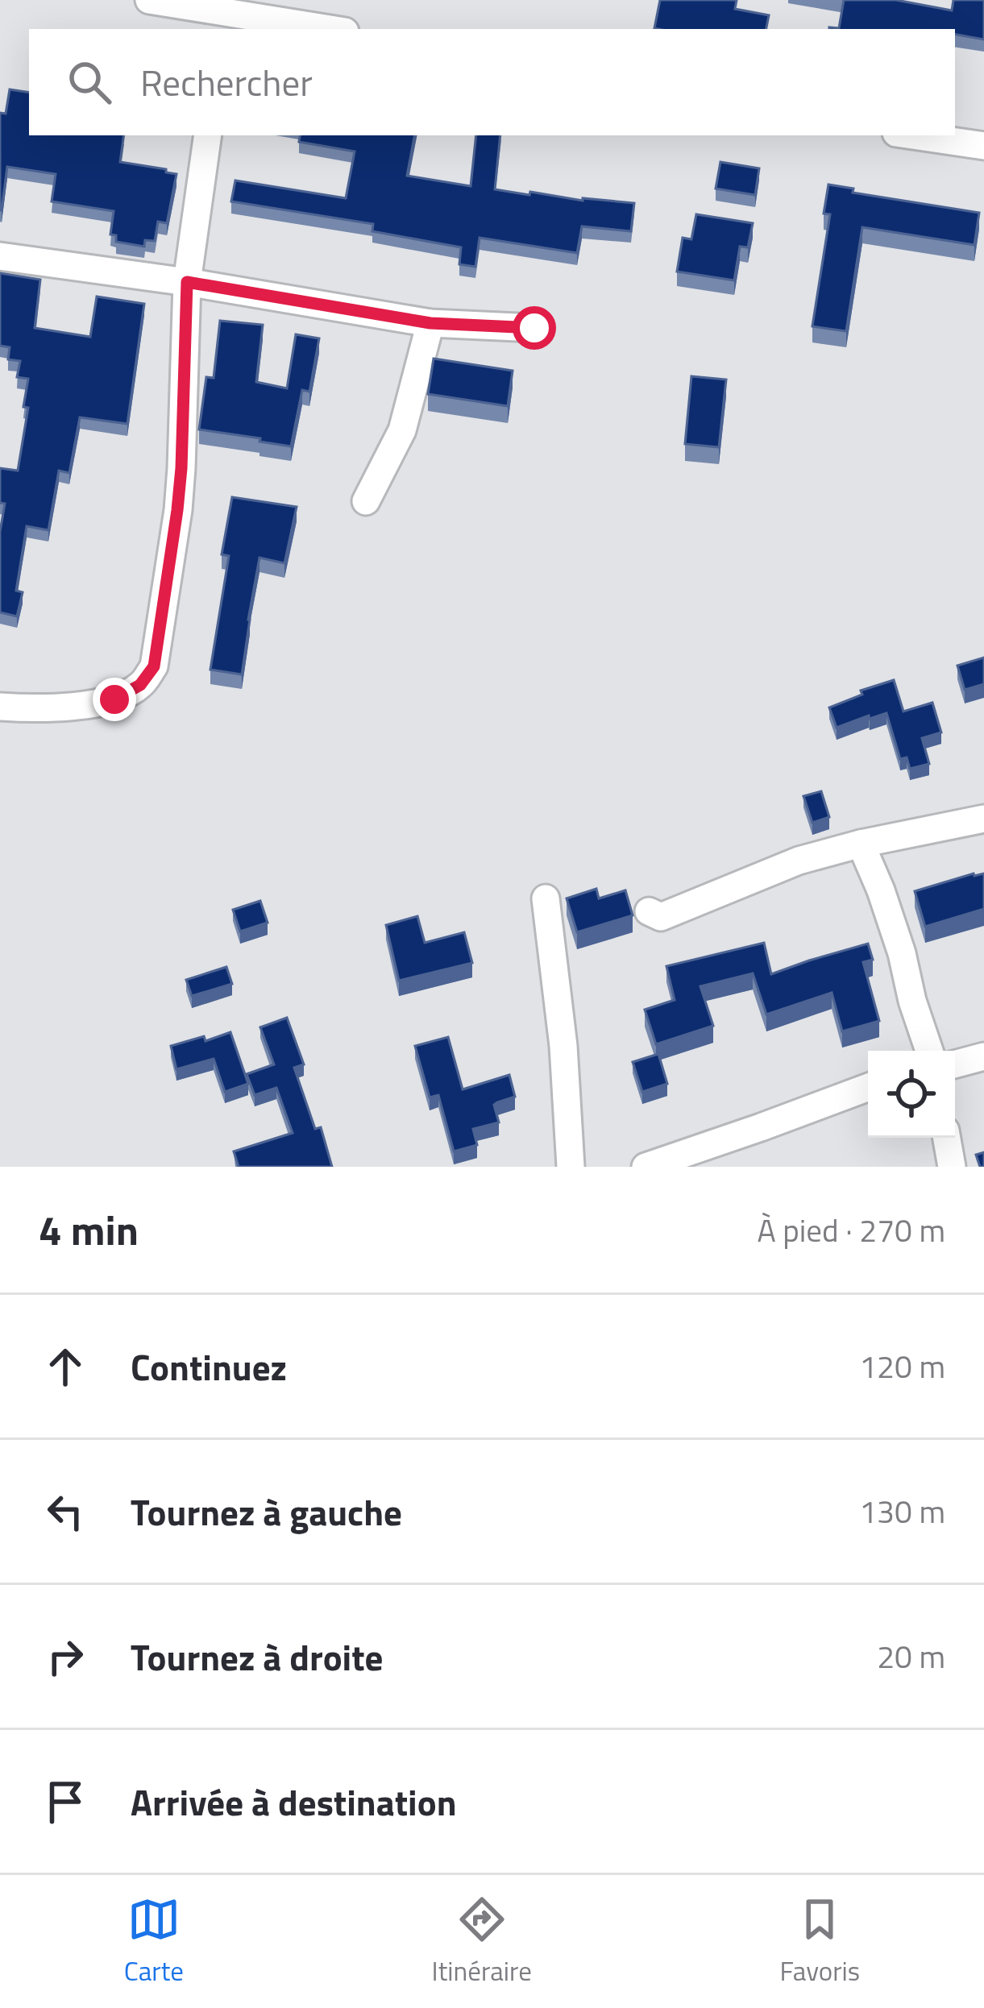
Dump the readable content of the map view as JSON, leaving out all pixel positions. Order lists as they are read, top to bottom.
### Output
{
  "page": {
    "search": "Rechercher",
    "heading": ["4 min", "À pied · 270 m"],
    "list": [
      ["Continuez", "120 m"],
      ["Tournez à gauche", "130 m"],
      ["Tournez à droite", "20 m"],
      "Arrivée à destination"
    ],
    "nav": ["Carte", "Itinéraire", "Favoris"]
  }
}
